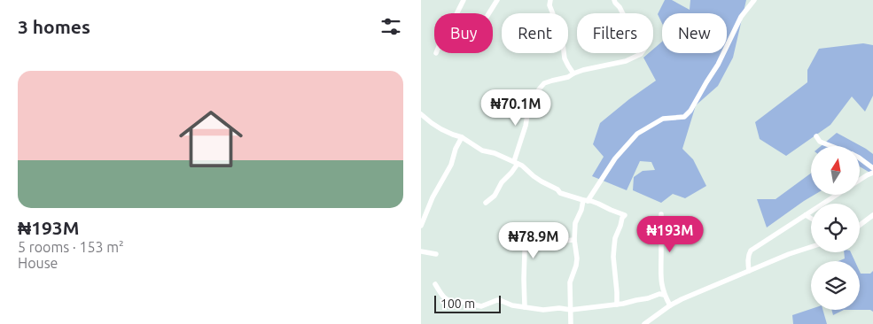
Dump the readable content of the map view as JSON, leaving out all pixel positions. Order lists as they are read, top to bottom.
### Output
{
  "scale_bar": "100 m",
  "north": "top",
  "page": {
    "heading": "3 homes",
    "chip": [
      "Buy",
      "Rent",
      "Filters",
      "New"
    ],
    "list": [
      {
        "name": "₦193M",
        "note": "5 rooms · 153 m² · House"
      }
    ],
    "price": ["₦70.1M", "₦193M", "₦78.9M"],
    "scale": "100 m"
  }
}
